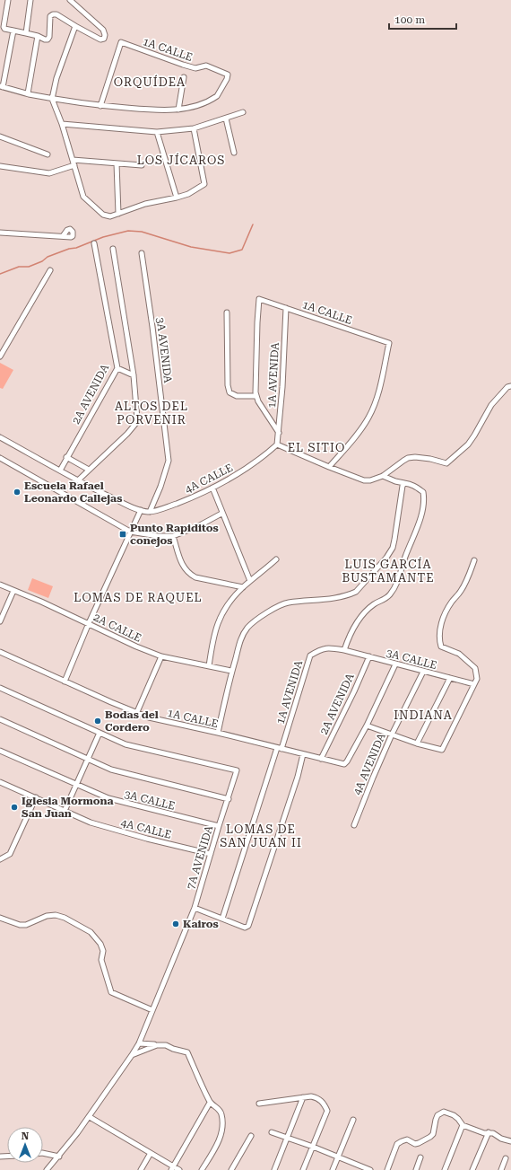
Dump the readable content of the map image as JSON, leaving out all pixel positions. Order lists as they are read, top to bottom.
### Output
{
  "streets": {
    "street": [
      "1A CALLE",
      "3A AVENIDA",
      "1A AVENIDA",
      "2A AVENIDA",
      "4A CALLE",
      "2A CALLE",
      "3A CALLE",
      "4A AVENIDA",
      "7A AVENIDA"
    ]
  },
  "crossings": [
    ["1A CALLE", "1A AVENIDA"],
    ["1A CALLE", "2A AVENIDA"],
    ["3A AVENIDA", "4A CALLE"],
    ["1A AVENIDA", "4A CALLE"],
    ["1A AVENIDA", "3A CALLE"],
    ["2A AVENIDA", "3A CALLE"],
    ["4A CALLE", "7A AVENIDA"],
    ["3A CALLE", "4A AVENIDA"],
    ["3A CALLE", "7A AVENIDA"]
  ],
  "districts": [
    "ORQUÍDEA",
    "LOS JÍCAROS",
    "ALTOS DEL PORVENIR",
    "EL SITIO",
    "LUIS GARCÍA BUSTAMANTE",
    "LOMAS DE RAQUEL",
    "INDIANA",
    "LOMAS DE SAN JUAN II"
  ],
  "places": {
    "other": [
      "Escuela Rafael Leonardo Callejas",
      "Bodas del Cordero",
      "Iglesia Mormona San Juan",
      "Kairos"
    ],
    "transit": ["Punto Rapiditos conejos"]
  },
  "scale_bar": "100 m",
  "north": "top"
}
